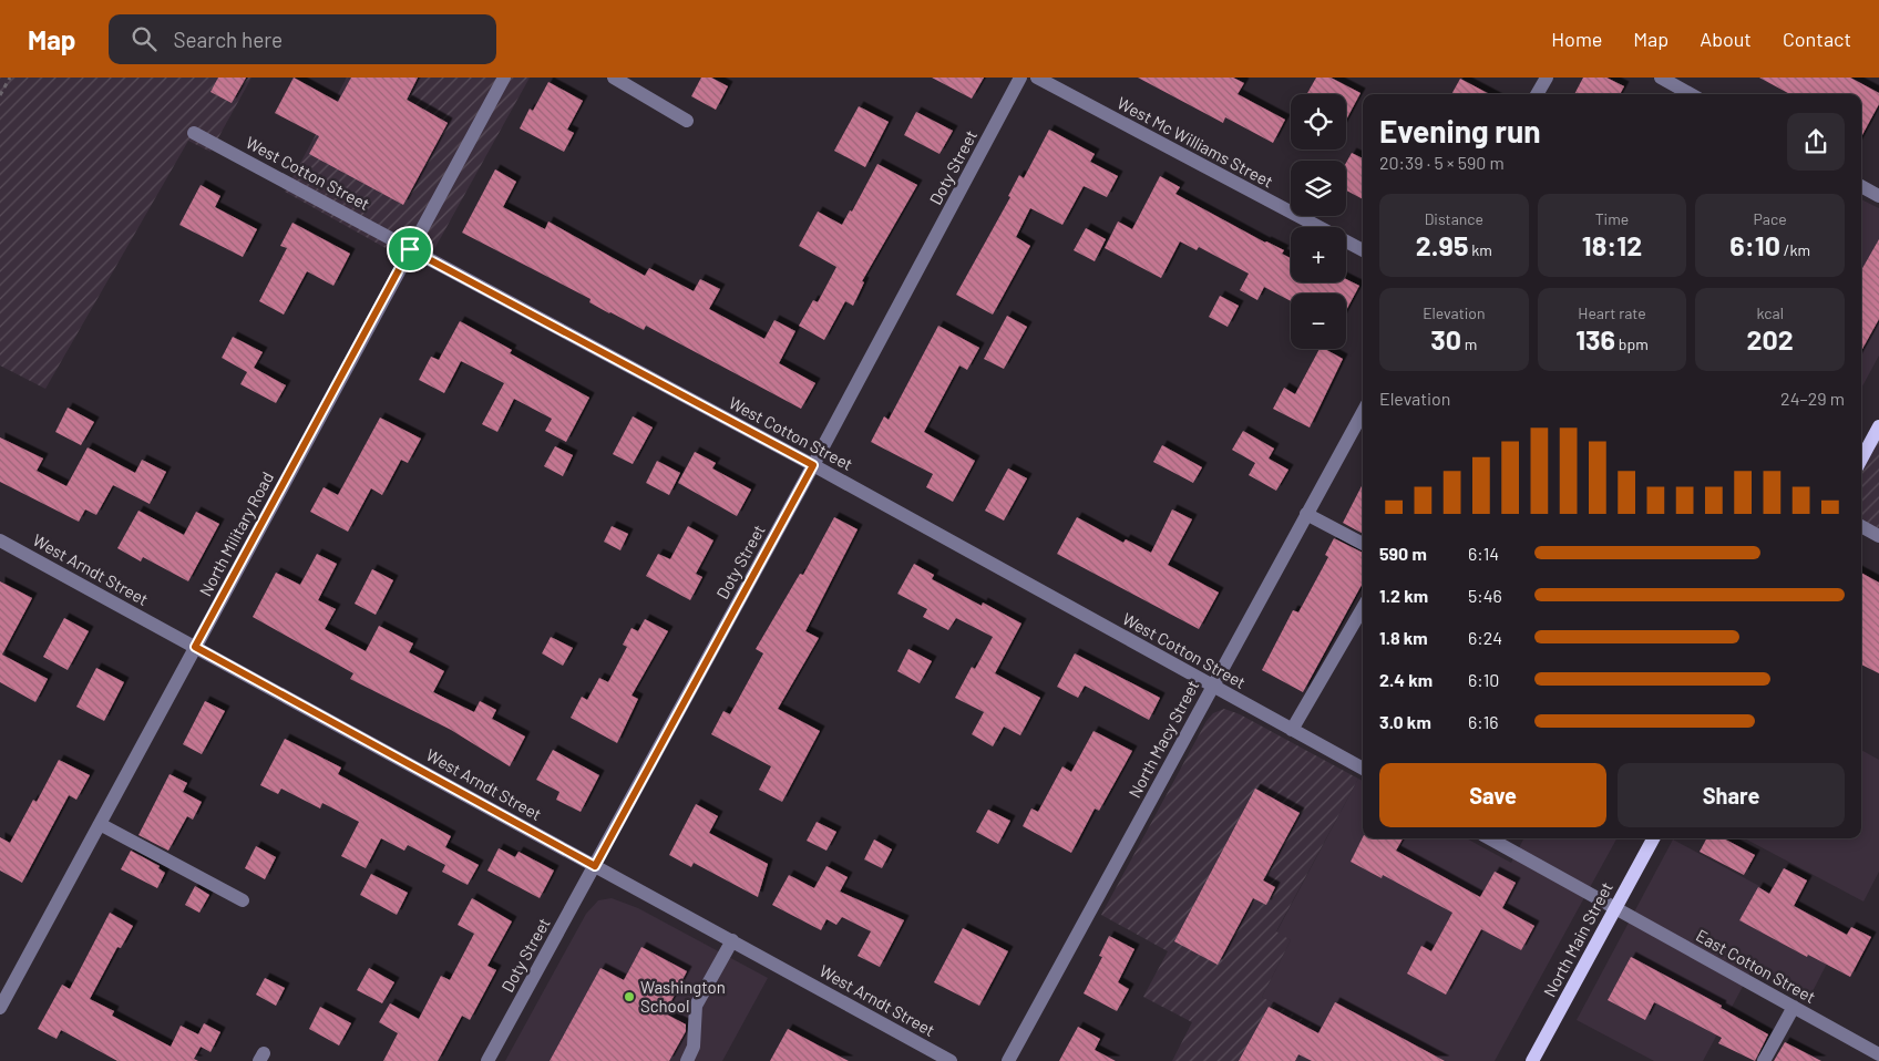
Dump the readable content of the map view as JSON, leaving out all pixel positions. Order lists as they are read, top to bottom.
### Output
{
  "streets": {
    "main road": ["North Main Street"],
    "street": [
      "West Mc Williams Street",
      "Doty Street",
      "West Cotton Street",
      "North Military Road",
      "West Arndt Street",
      "North Macy Street",
      "East Cotton Street"
    ]
  },
  "crossings": [
    ["Doty Street", "West Cotton Street"],
    ["Doty Street", "West Arndt Street"],
    ["West Cotton Street", "North Military Road"],
    ["West Cotton Street", "North Macy Street"],
    ["North Military Road", "West Arndt Street"],
    ["North Main Street", "East Cotton Street"]
  ],
  "places": ["Washington School"],
  "page": {
    "header": "Map",
    "search": "Search here",
    "nav": [
      "Home",
      "Map",
      "About",
      "Contact"
    ],
    "map_buttons": ["+", "−"],
    "heading": ["Evening run", "20:39 · 5 × 590 m"],
    "stats": [
      ["Distance", "2.95 km"],
      ["Time", "18:12"],
      ["Pace", "6:10 /km"],
      ["Elevation", "30 m"],
      ["Heart rate", "136 bpm"],
      ["kcal", "202"]
    ],
    "chart": ["Elevation", "24–29 m"],
    "list": [
      {
        "name": "590 m",
        "note": "6:14"
      },
      {
        "name": "1.2 km",
        "note": "5:46"
      },
      {
        "name": "1.8 km",
        "note": "6:24"
      },
      {
        "name": "2.4 km",
        "note": "6:10"
      },
      {
        "name": "3.0 km",
        "note": "6:16"
      }
    ],
    "buttons": ["Save", "Share"]
  }
}
